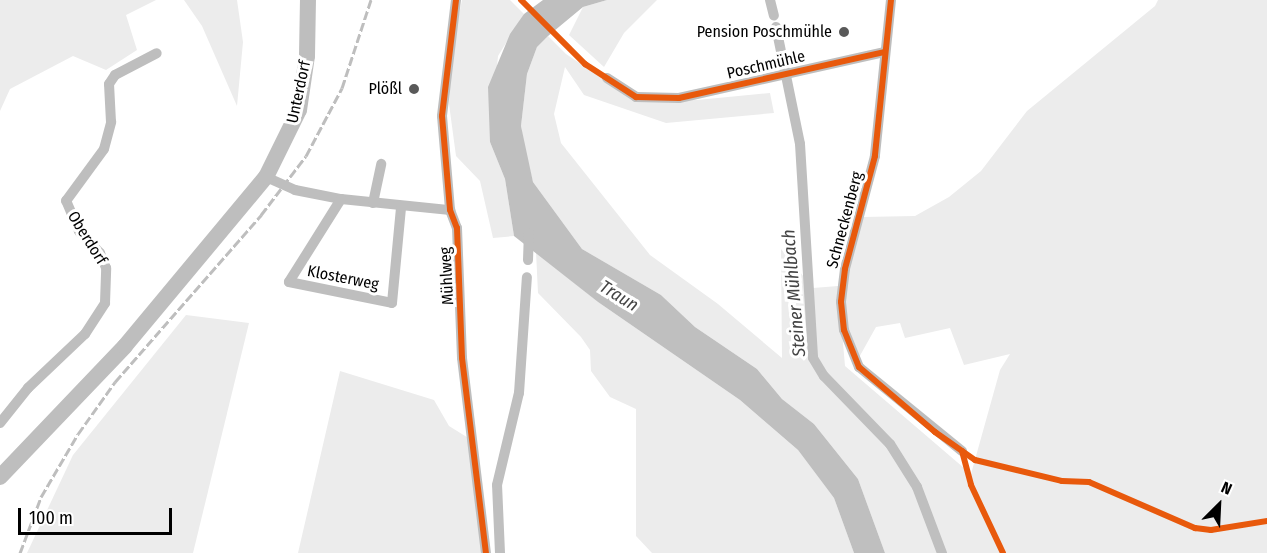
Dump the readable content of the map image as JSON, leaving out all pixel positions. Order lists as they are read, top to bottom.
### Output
{
  "streets": {
    "main road": ["Unterdorf"],
    "street": [
      "Poschmühle",
      "Schneckenberg",
      "Oberdorf",
      "Mühlweg",
      "Klosterweg"
    ]
  },
  "crossings": [
    ["Poschmühle", "Schneckenberg"]
  ],
  "water": ["Steiner Mühlbach", "Traun"],
  "places": ["Pension Poschmühle", "Plößl"],
  "scale_bar": "100 m",
  "north": "top right"
}
